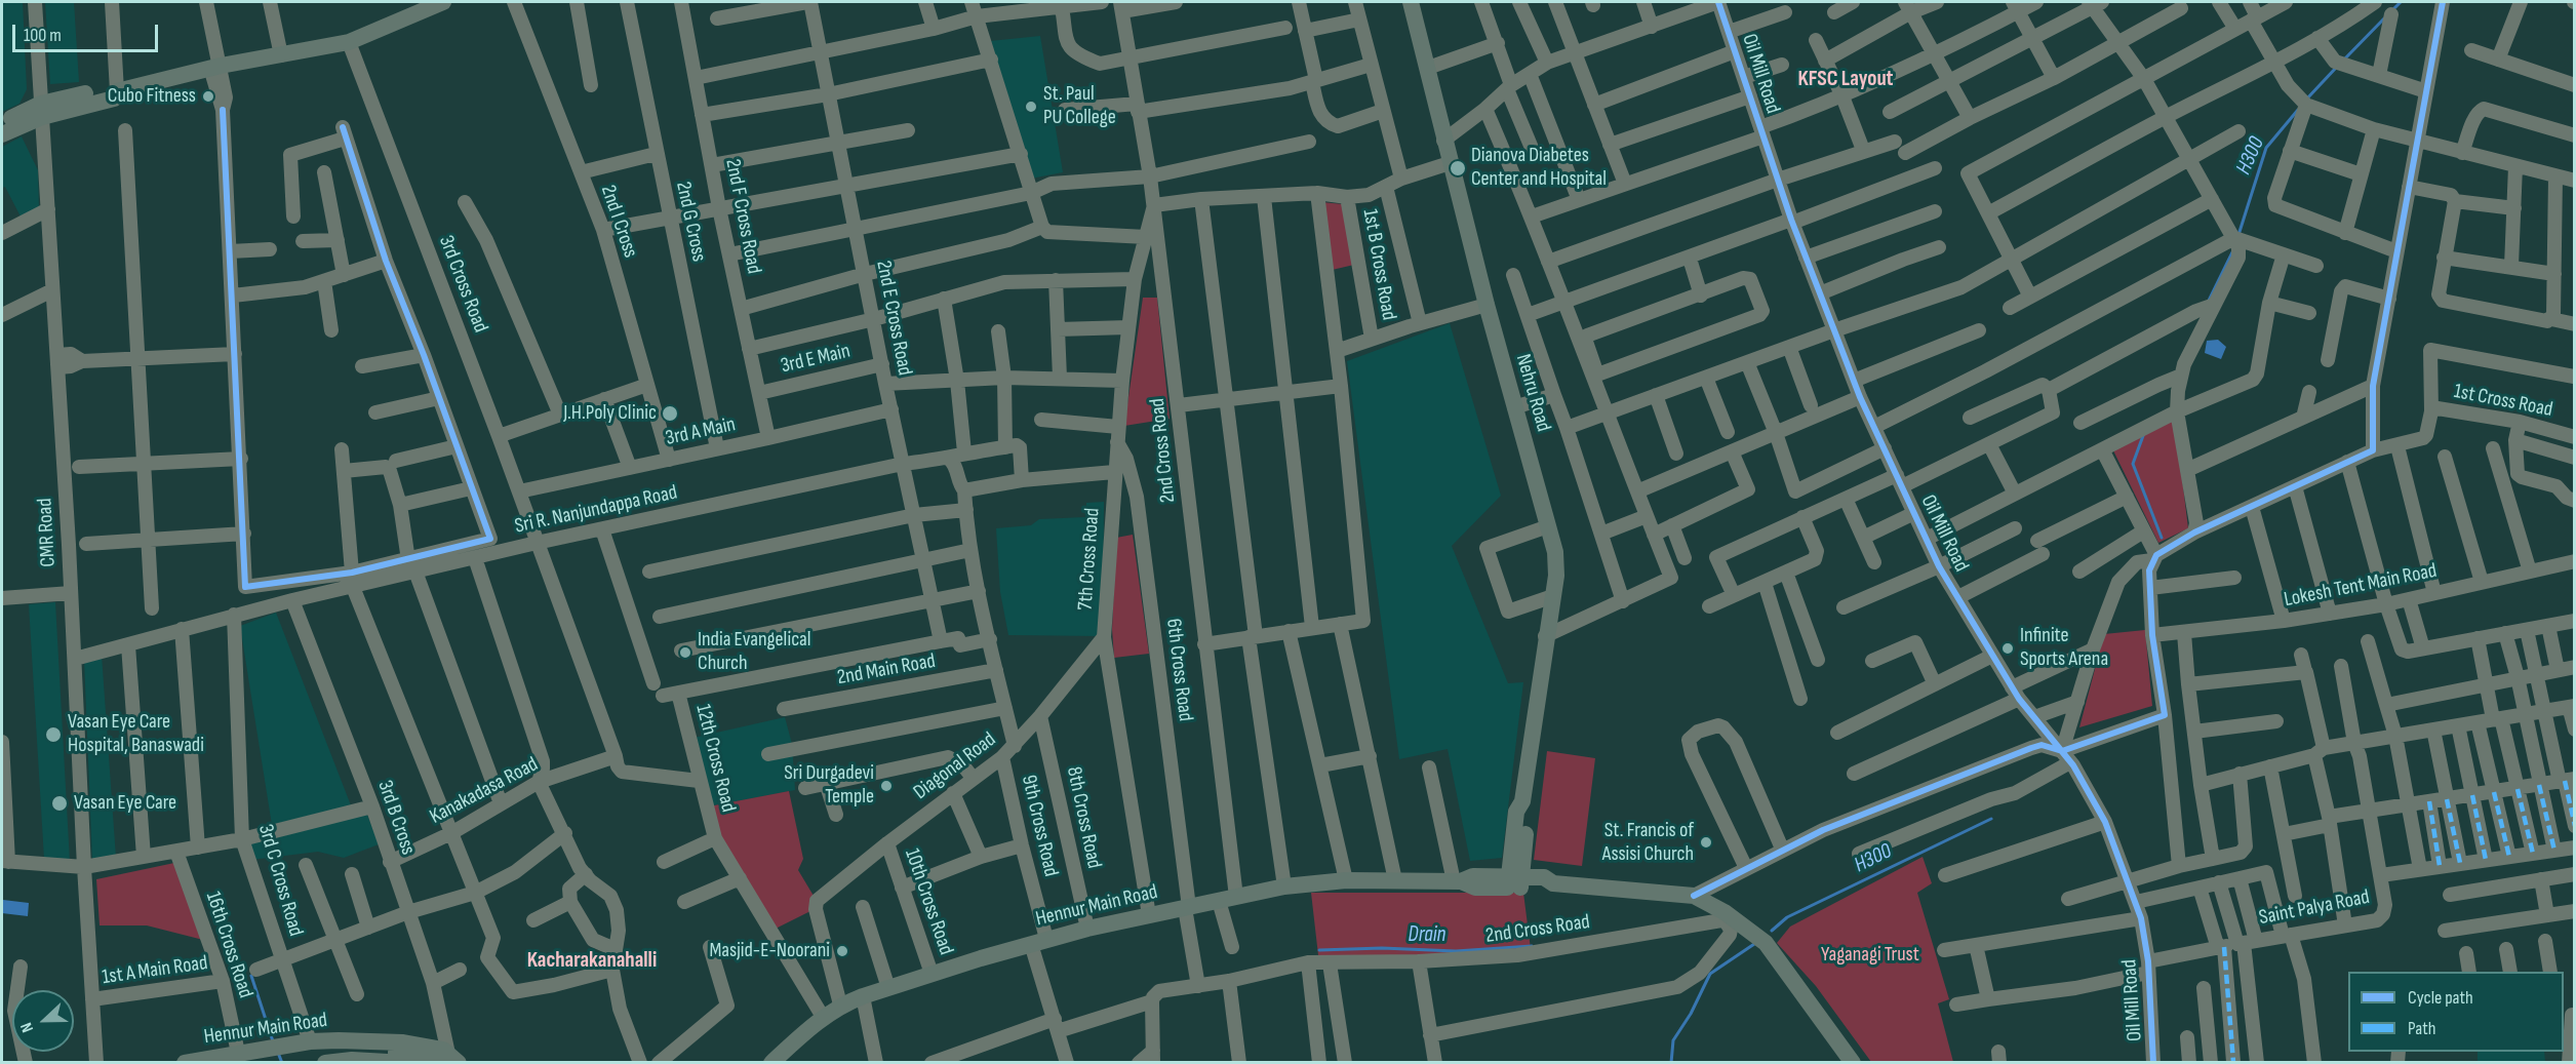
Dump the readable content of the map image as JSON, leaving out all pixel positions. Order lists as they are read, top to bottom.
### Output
{
  "streets": {
    "main road": ["Nehru Road", "Hennur Main Road"],
    "street": [
      "Oil Mill Road",
      "2nd F Cross Road",
      "2nd I Cross",
      "2nd G Cross",
      "1st B Cross Road",
      "3rd Cross Road",
      "2nd E Cross Road",
      "3rd E Main",
      "1st Cross Road",
      "3rd A Main",
      "2nd Cross Road",
      "Sri R. Nanjundappa Road",
      "CMR Road",
      "7th Cross Road",
      "Lokesh Tent Main Road",
      "2nd Main Road",
      "6th Cross Road",
      "12th Cross Road",
      "Diagonal Road",
      "Kanakadasa Road",
      "3rd B Cross",
      "8th Cross Road",
      "9th Cross Road",
      "3rd C Cross Road",
      "10th Cross Road",
      "Saint Palya Road",
      "16th Cross Road",
      "1st A Main Road"
    ]
  },
  "crossings": [
    ["Oil Mill Road", "1st Cross Road"],
    ["Oil Mill Road", "Saint Palya Road"],
    ["2nd F Cross Road", "3rd E Main"],
    ["2nd F Cross Road", "3rd A Main"],
    ["2nd I Cross", "3rd A Main"],
    ["2nd G Cross", "3rd A Main"],
    ["3rd Cross Road", "3rd A Main"],
    ["3rd Cross Road", "Sri R. Nanjundappa Road"],
    ["3rd Cross Road", "Kanakadasa Road"],
    ["2nd E Cross Road", "3rd E Main"],
    ["2nd E Cross Road", "3rd A Main"],
    ["2nd E Cross Road", "Sri R. Nanjundappa Road"],
    ["2nd E Cross Road", "12th Cross Road"],
    ["Nehru Road", "Hennur Main Road"],
    ["2nd Cross Road", "7th Cross Road"],
    ["2nd Cross Road", "6th Cross Road"],
    ["2nd Cross Road", "Hennur Main Road"],
    ["Sri R. Nanjundappa Road", "CMR Road"],
    ["Sri R. Nanjundappa Road", "3rd B Cross"],
    ["Sri R. Nanjundappa Road", "3rd C Cross Road"],
    ["CMR Road", "1st A Main Road"],
    ["7th Cross Road", "6th Cross Road"],
    ["7th Cross Road", "Diagonal Road"],
    ["7th Cross Road", "Hennur Main Road"],
    ["6th Cross Road", "Hennur Main Road"],
    ["12th Cross Road", "Hennur Main Road"],
    ["Diagonal Road", "8th Cross Road"],
    ["Diagonal Road", "9th Cross Road"],
    ["Diagonal Road", "10th Cross Road"],
    ["Diagonal Road", "Hennur Main Road"],
    ["Kanakadasa Road", "3rd B Cross"],
    ["3rd B Cross", "Hennur Main Road"],
    ["8th Cross Road", "Hennur Main Road"],
    ["9th Cross Road", "Hennur Main Road"],
    ["3rd C Cross Road", "Hennur Main Road"],
    ["10th Cross Road", "Hennur Main Road"],
    ["Hennur Main Road", "16th Cross Road"],
    ["16th Cross Road", "1st A Main Road"]
  ],
  "districts": ["KFSC Layout", "Kacharakanahalli"],
  "water": ["H300", "Drain"],
  "parks": ["Yaganagi Trust"],
  "places": [
    "Cubo Fitness",
    "St. Paul PU College",
    "Dianova Diabetes Center and Hospital",
    "J.H.Poly Clinic",
    "Infinite Sports Arena",
    "India Evangelical Church",
    "Vasan Eye Care Hospital, Banaswadi",
    "Sri Durgadevi Temple",
    "Vasan Eye Care",
    "St. Francis of Assisi Church",
    "Masjid-E-Noorani"
  ],
  "legend": ["Cycle path", "Path"],
  "scale_bar": "100 m",
  "north": "left"
}
